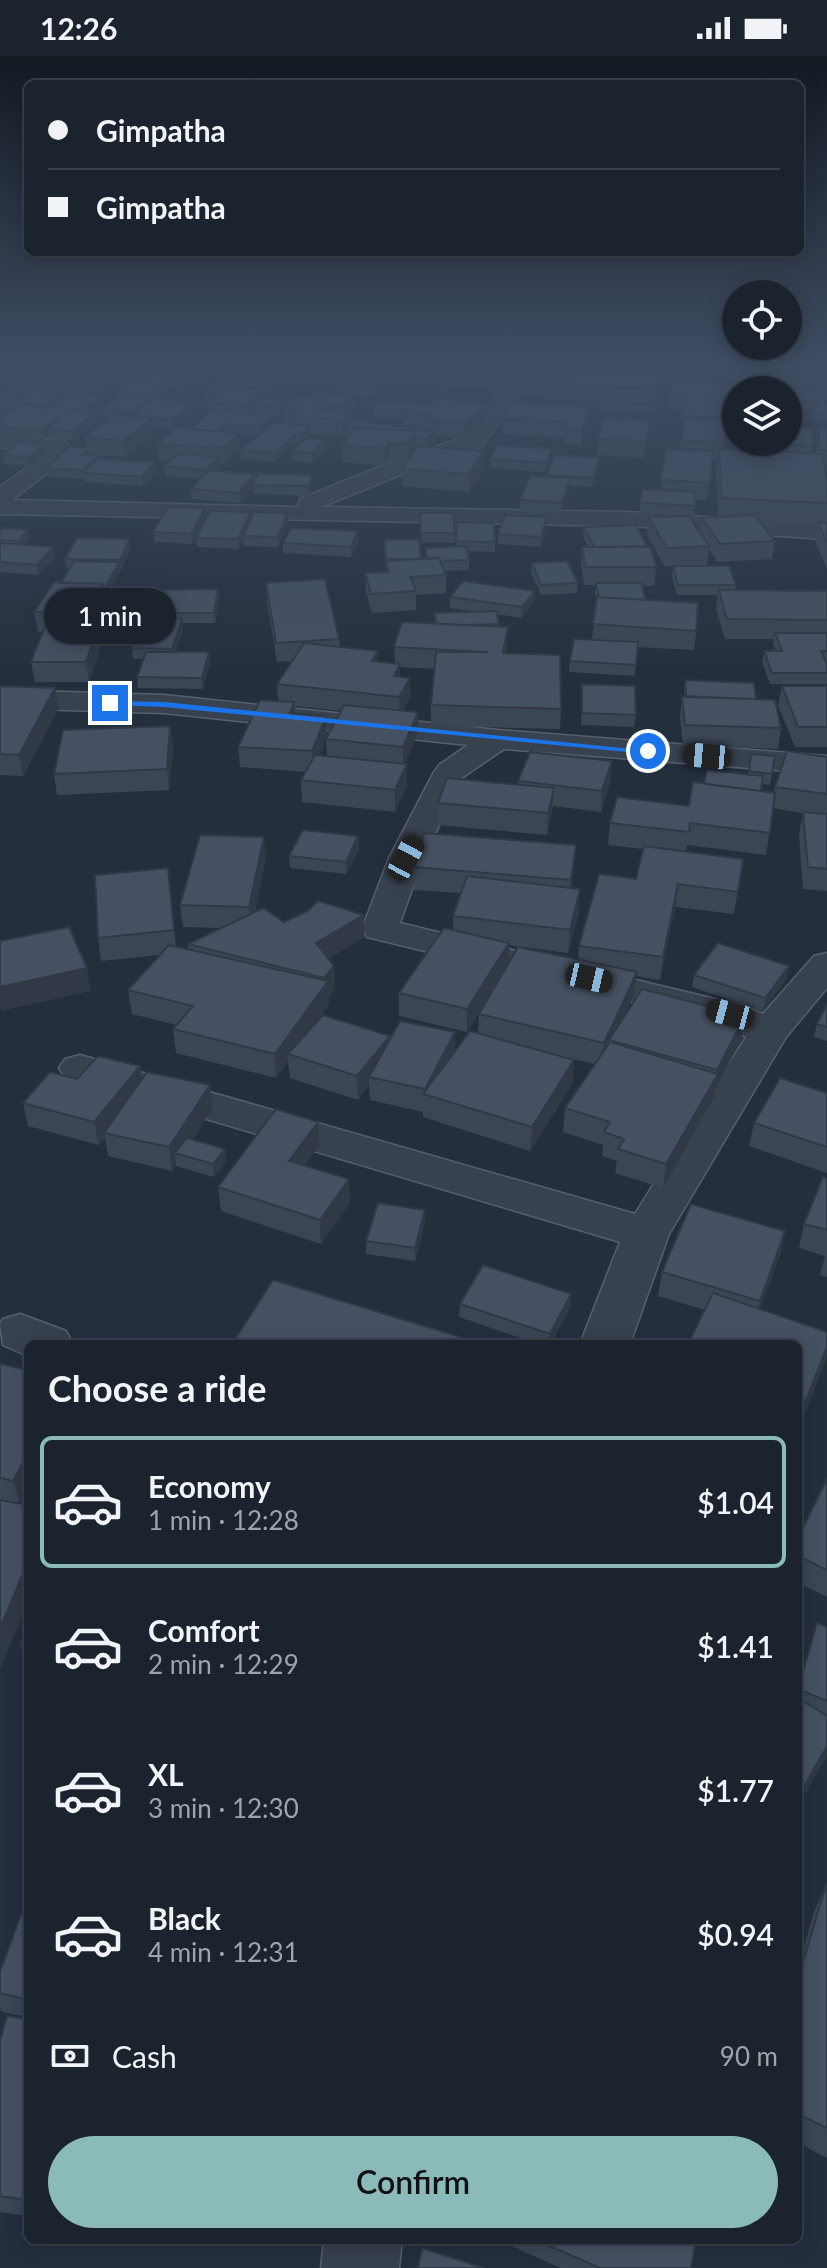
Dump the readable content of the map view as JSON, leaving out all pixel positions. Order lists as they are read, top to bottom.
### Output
{
  "page": {
    "status": "12:26",
    "banner": ["Gimpatha", "Gimpatha"],
    "bubble": "1 min",
    "heading": "Choose a ride",
    "list": [
      {
        "name": "Economy",
        "note": "1 min · 12:28",
        "value": "$1.04"
      },
      {
        "name": "Comfort",
        "note": "2 min · 12:29",
        "value": "$1.41"
      },
      {
        "name": "XL",
        "note": "3 min · 12:30",
        "value": "$1.77"
      },
      {
        "name": "Black",
        "note": "4 min · 12:31",
        "value": "$0.94"
      }
    ],
    "pay": ["Cash", "90 m"],
    "buttons": "Confirm"
  }
}
